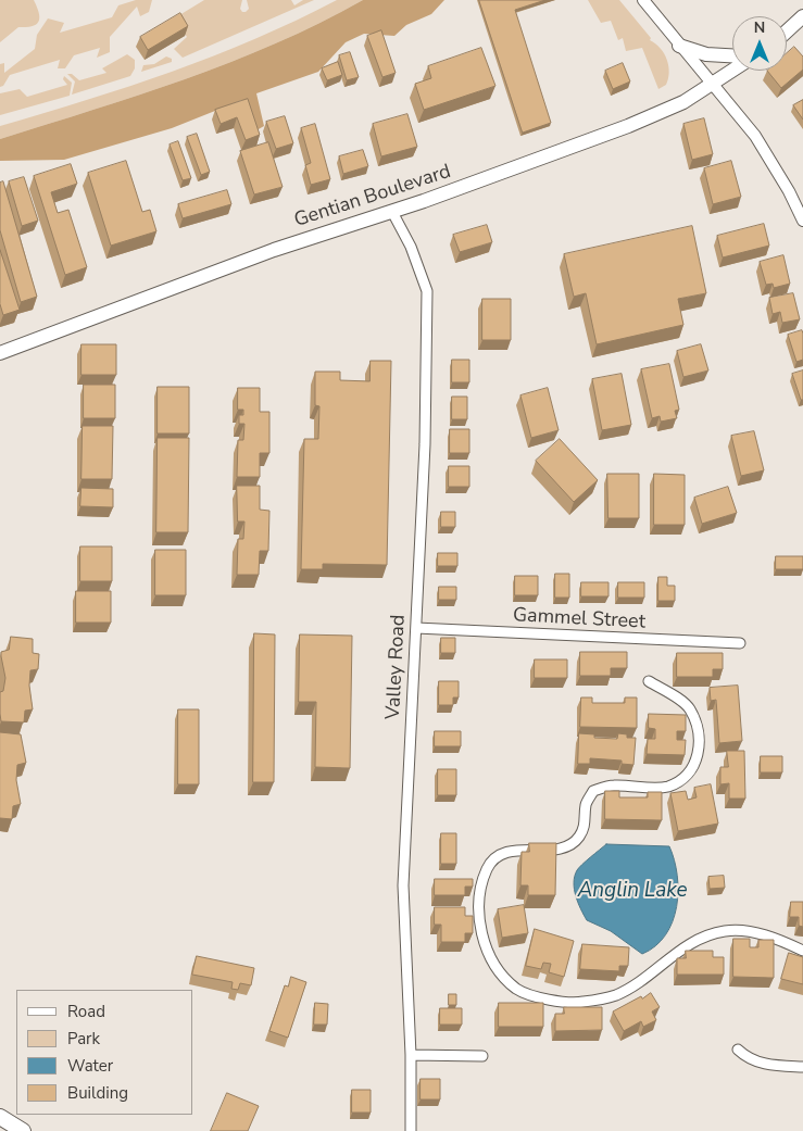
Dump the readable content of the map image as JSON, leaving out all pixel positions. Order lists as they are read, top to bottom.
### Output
{
  "streets": {
    "main road": ["Gentian Boulevard"],
    "street": ["Gammel Street", "Valley Road"]
  },
  "crossings": [
    ["Gentian Boulevard", "Valley Road"],
    ["Gammel Street", "Valley Road"]
  ],
  "water": ["Anglin Lake"],
  "legend": [
    "Road",
    "Park",
    "Water",
    "Building"
  ],
  "north": "top"
}
